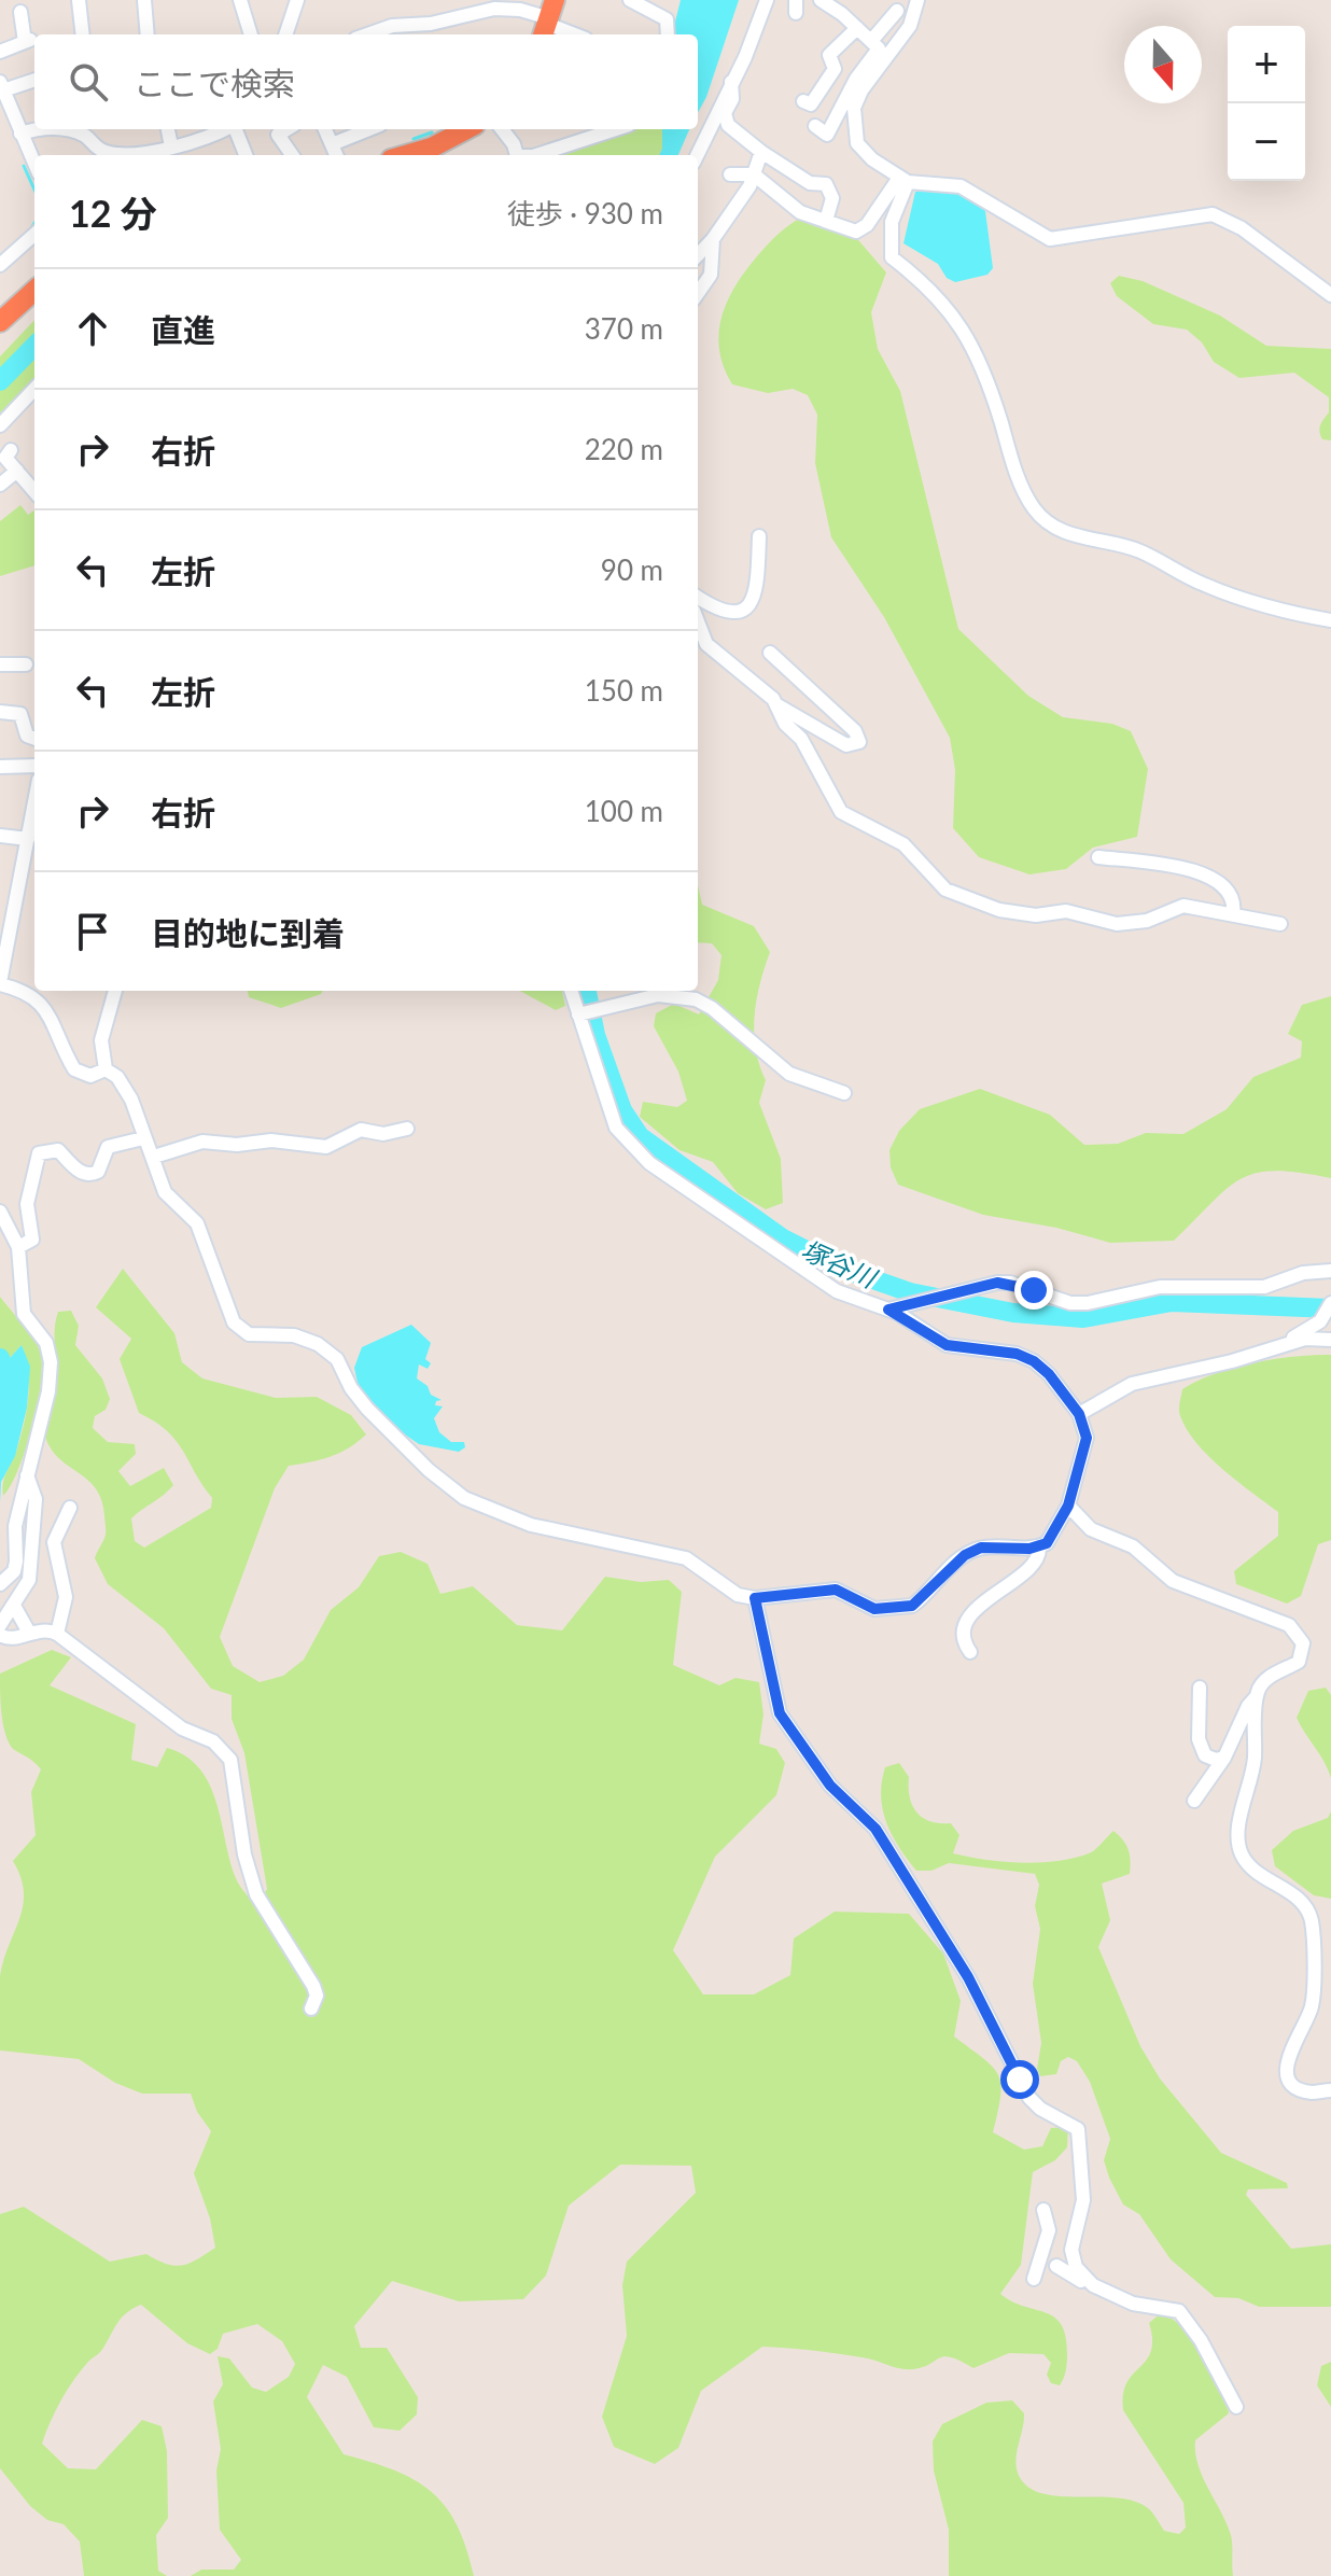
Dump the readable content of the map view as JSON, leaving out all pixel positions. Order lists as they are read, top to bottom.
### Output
{
  "water": ["塚谷川"],
  "north": "bottom",
  "page": {
    "map_buttons": ["+", "−"],
    "search": "ここで検索",
    "heading": ["12 分", "徒歩 · 930 m"],
    "list": [
      ["直進", "370 m"],
      ["右折", "220 m"],
      ["左折", "90 m"],
      ["左折", "150 m"],
      ["右折", "100 m"],
      "目的地に到着"
    ]
  }
}
